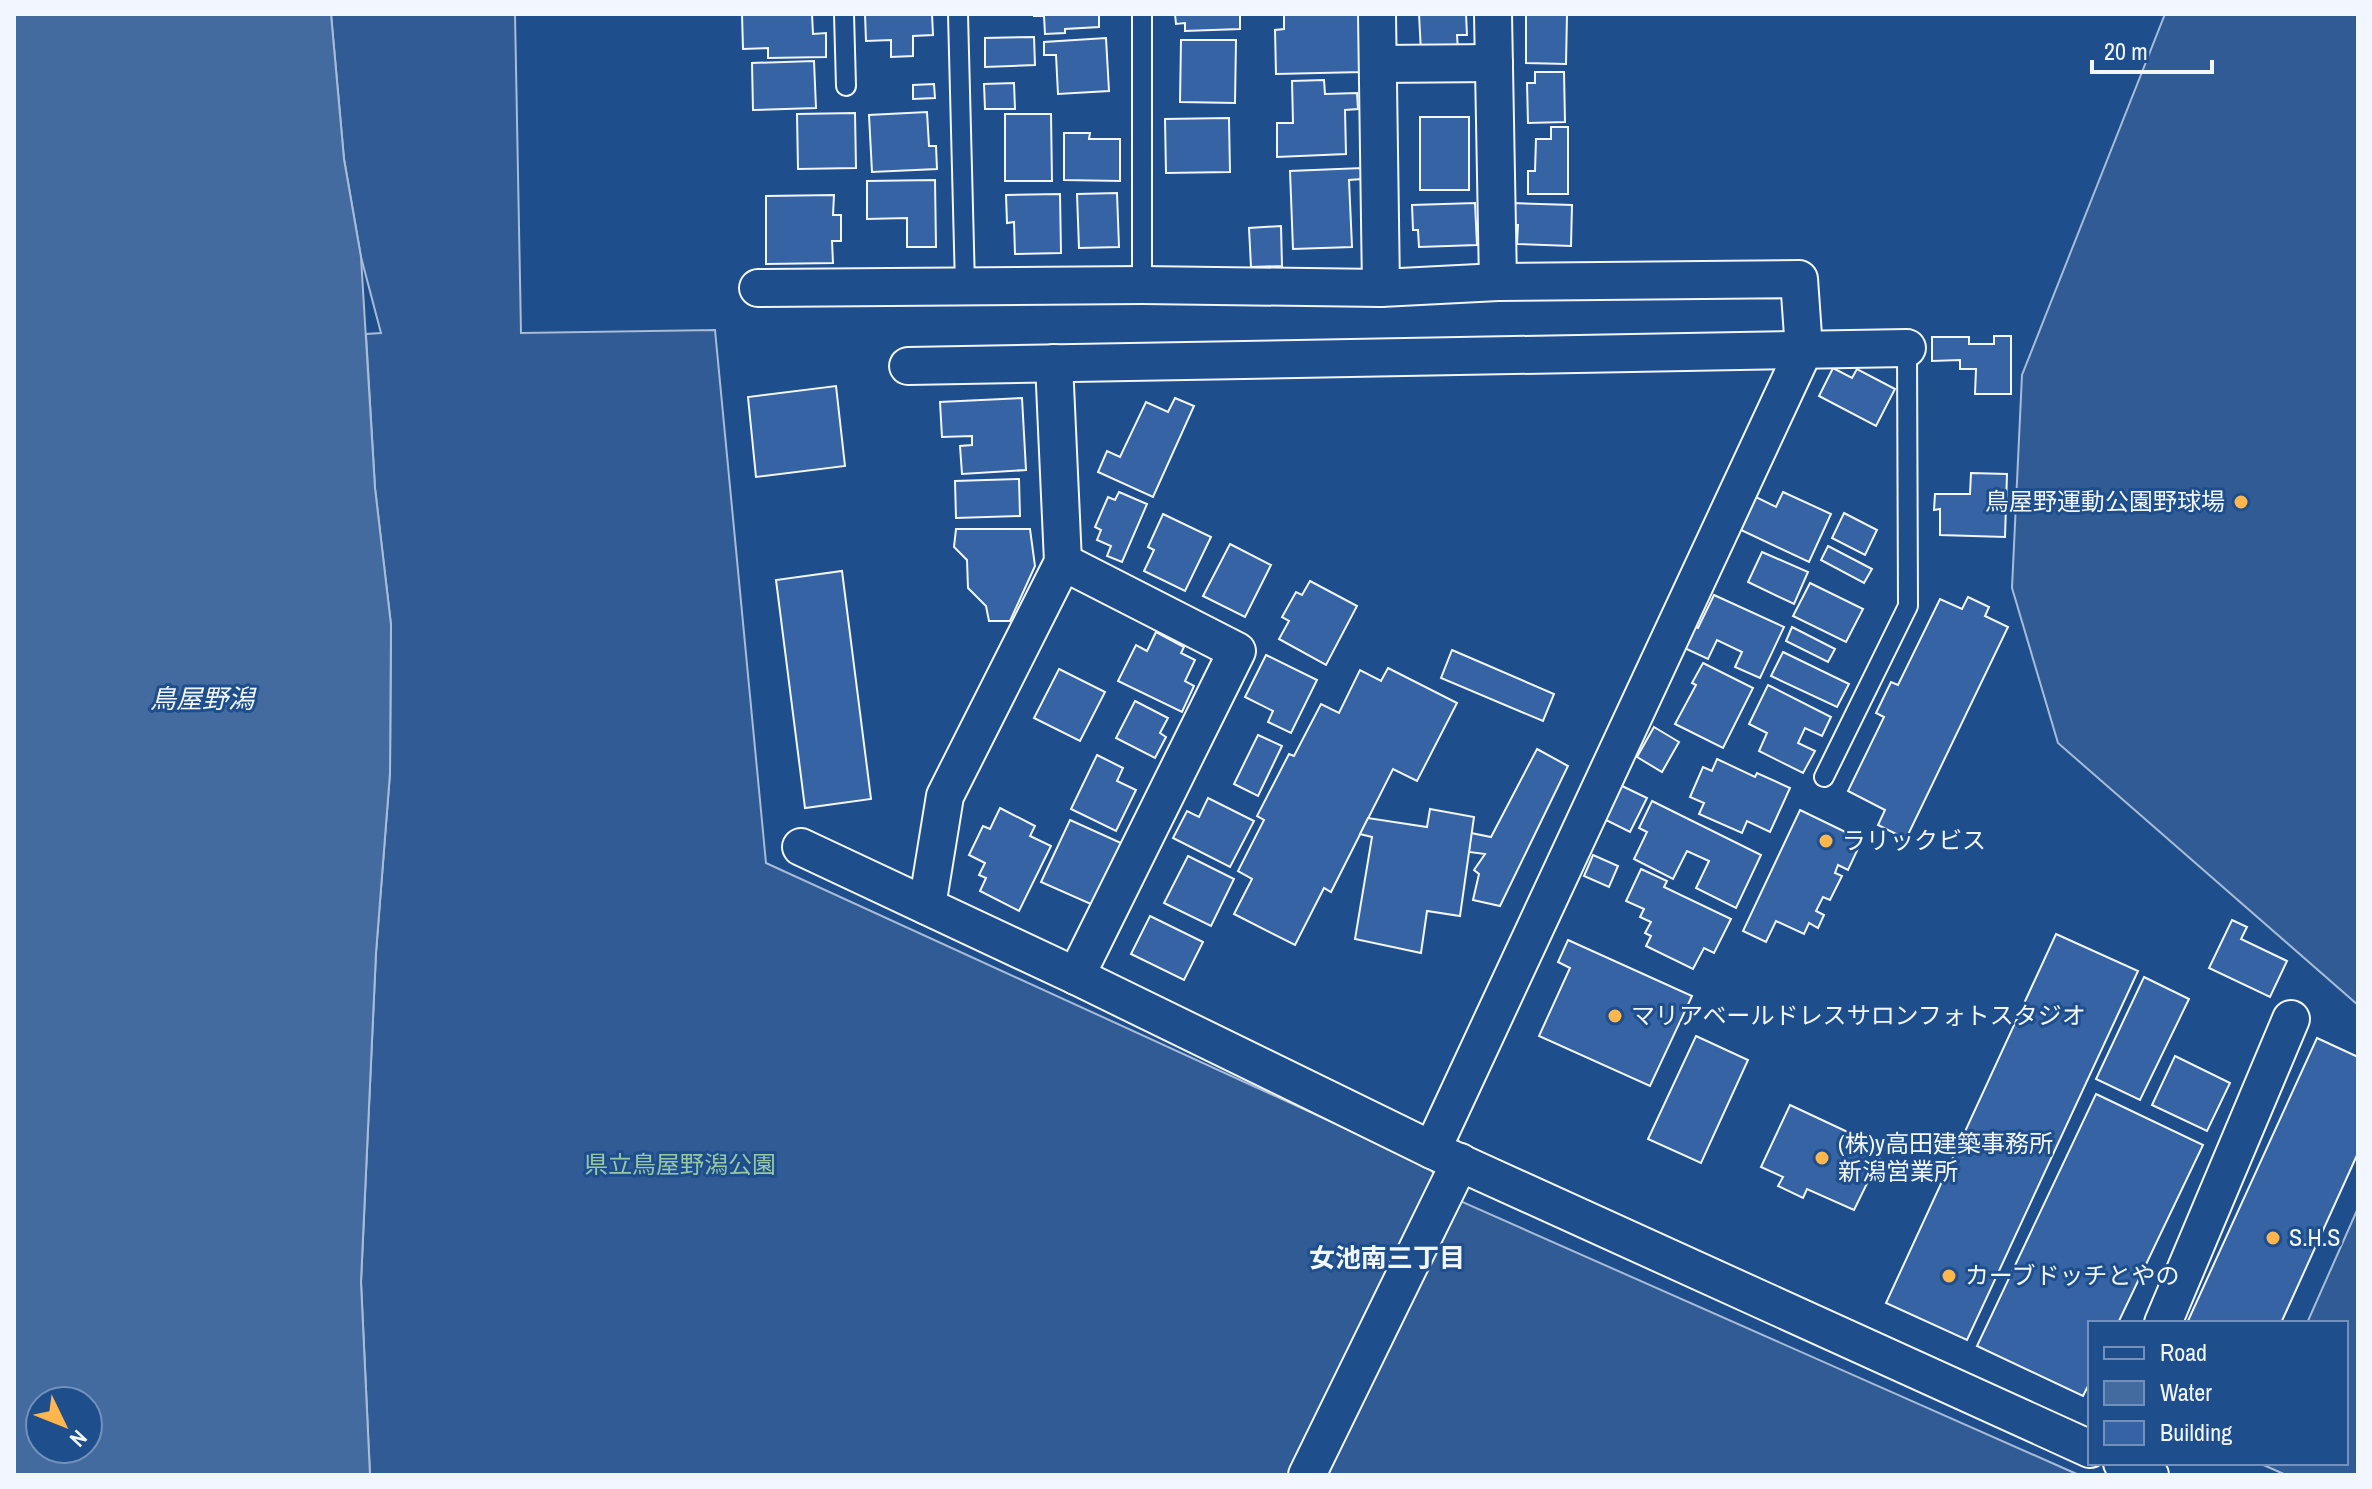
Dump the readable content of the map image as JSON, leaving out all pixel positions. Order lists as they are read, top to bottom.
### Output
{
  "districts": ["女池南三丁目"],
  "water": ["鳥屋野潟"],
  "parks": ["県立鳥屋野潟公園"],
  "places": [
    "鳥屋野運動公園野球場",
    "ラリックビス",
    "マリアベールドレスサロンフォトスタジオ",
    "(株)y高田建築事務所 新潟営業所",
    "S.H.S",
    "カーブドッチとやの"
  ],
  "legend": ["Road", "Water", "Building"],
  "scale_bar": "20 m",
  "north": "bottom right"
}
